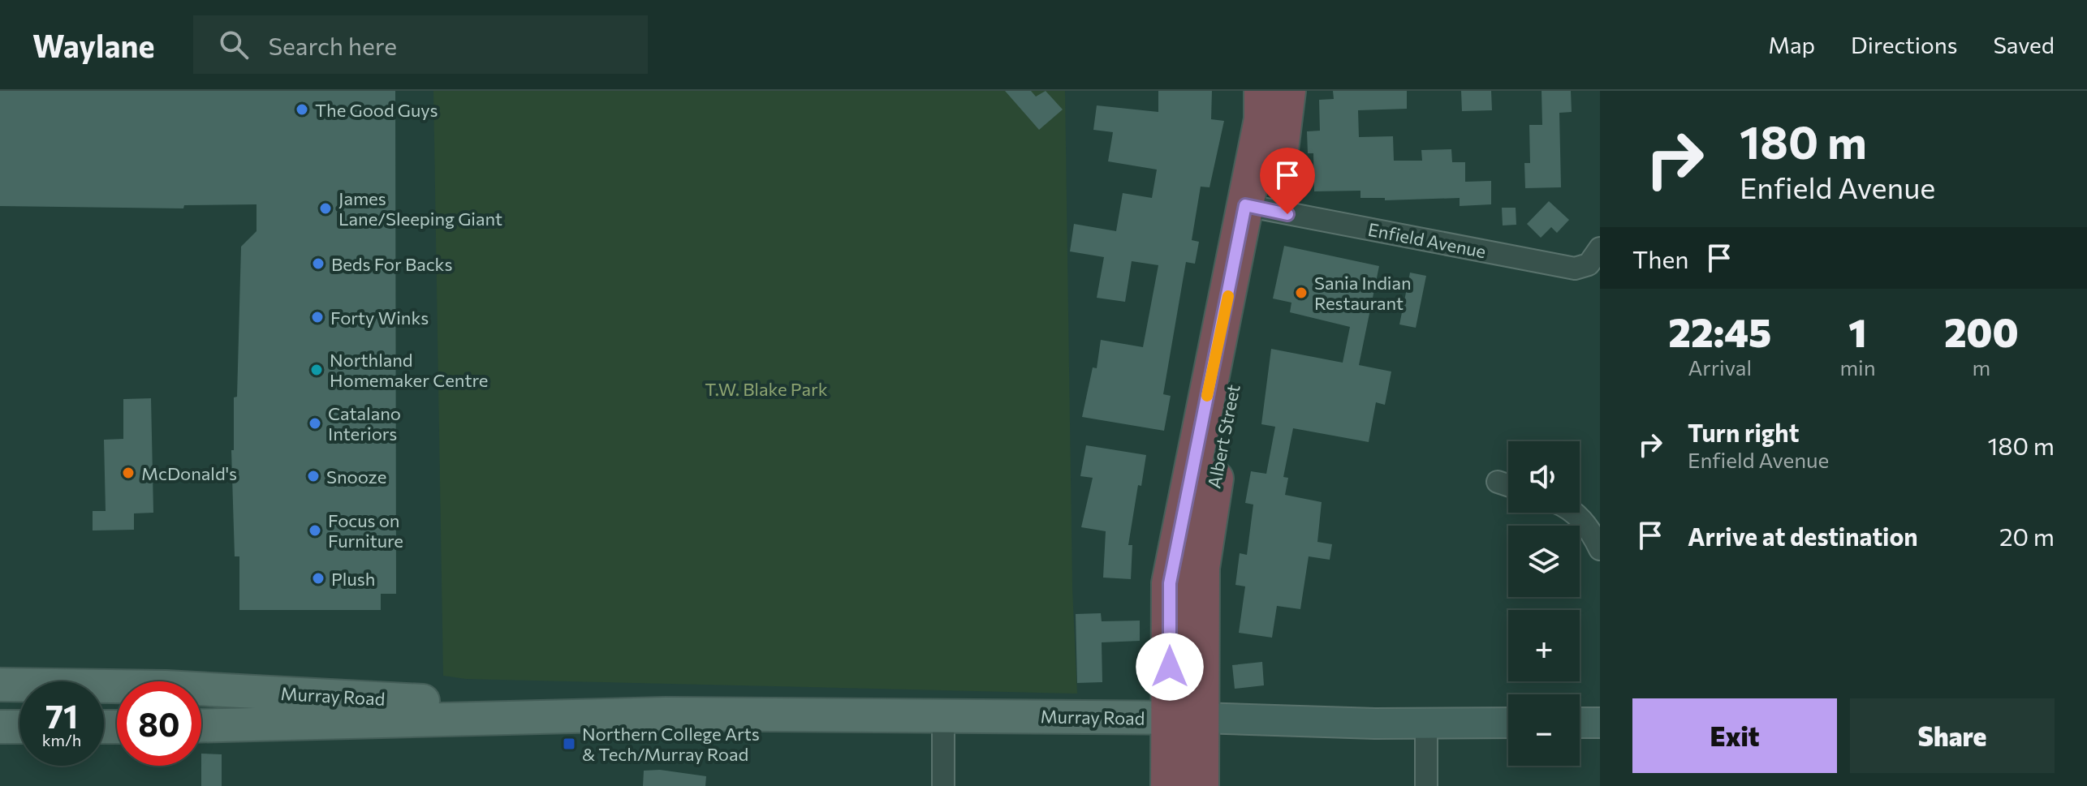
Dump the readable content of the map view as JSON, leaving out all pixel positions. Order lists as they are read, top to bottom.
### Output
{
  "streets": {
    "highway": ["Albert Street"],
    "main road": ["Murray Road"],
    "street": ["Enfield Avenue"]
  },
  "crossings": [
    ["Enfield Avenue", "Albert Street"],
    ["Albert Street", "Murray Road"]
  ],
  "parks": ["T.W. Blake Park"],
  "places": {
    "other": [
      "The Good Guys",
      "James Lane/Sleeping Giant",
      "Beds For Backs",
      "Sania Indian Restaurant",
      "Forty Winks",
      "Northland Homemaker Centre",
      "Catalano Interiors",
      "McDonald's",
      "Snooze",
      "Focus on Furniture",
      "Plush"
    ],
    "transit": ["Northern College Arts & Tech/Murray Road"]
  },
  "page": {
    "header": "Waylane",
    "search": "Search here",
    "nav": ["Map", "Directions", "Saved"],
    "turn": ["180 m", "Enfield Avenue"],
    "then": "Then",
    "eta": [
      "22:45",
      "Arrival",
      "1",
      "min",
      "200",
      "m"
    ],
    "list": [
      {
        "name": "Turn right",
        "note": "Enfield Avenue",
        "value": "180 m"
      },
      {
        "name": "Arrive at destination",
        "value": "20 m"
      }
    ],
    "map_buttons": ["+", "−"],
    "speed": "71 km/h",
    "limit": "80",
    "buttons": ["Exit", "Share"]
  }
}
